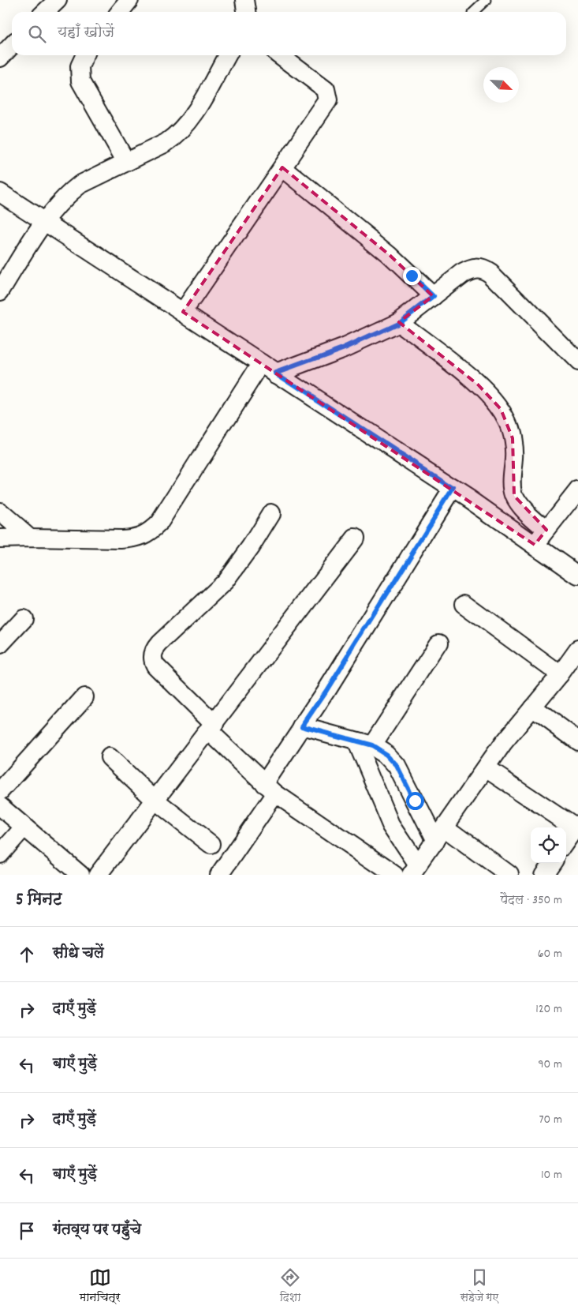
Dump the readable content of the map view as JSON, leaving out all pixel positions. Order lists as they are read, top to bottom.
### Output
{
  "north": "bottom right",
  "page": {
    "search": "यहाँ खोजें",
    "heading": ["5 मिनट", "पैदल · 350 m"],
    "list": [
      ["सीधे चलें", "60 m"],
      ["दाएँ मुड़ें", "120 m"],
      ["बाएँ मुड़ें", "90 m"],
      ["दाएँ मुड़ें", "70 m"],
      ["बाएँ मुड़ें", "10 m"],
      "गंतव्य पर पहुँचे"
    ],
    "nav": ["मानचित्र", "दिशा", "सहेजे गए"]
  }
}
